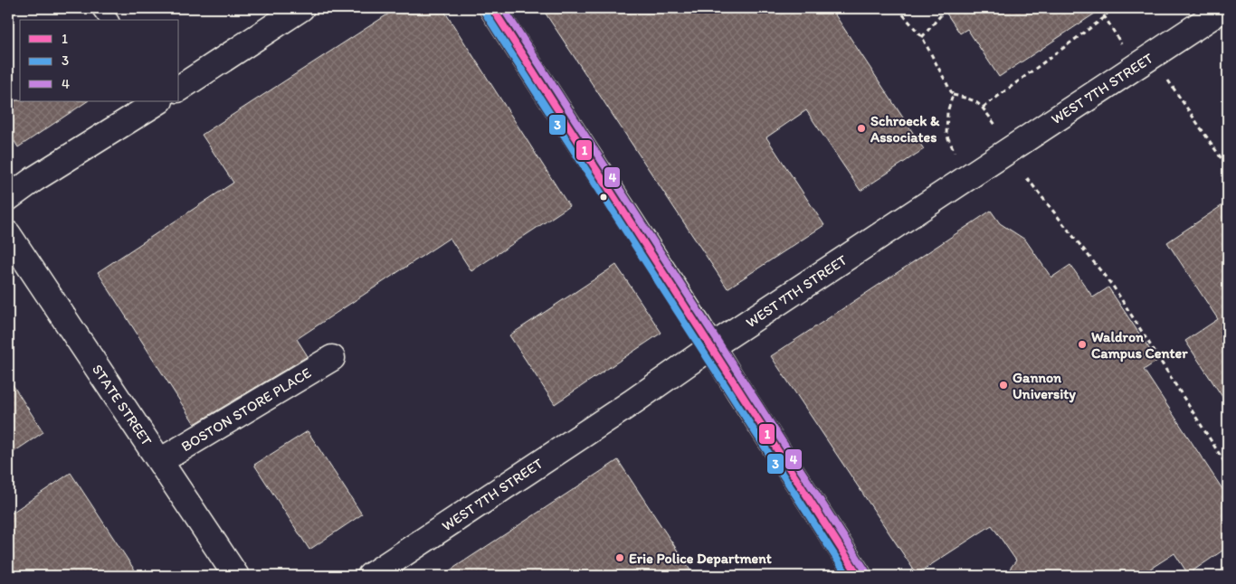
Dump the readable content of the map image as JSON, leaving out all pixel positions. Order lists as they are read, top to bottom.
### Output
{
  "streets": {
    "street": ["WEST 7TH STREET", "STATE STREET", "BOSTON STORE PLACE"]
  },
  "crossings": [
    ["STATE STREET", "BOSTON STORE PLACE"]
  ],
  "places": [
    "Schroeck & Associates",
    "Waldron Campus Center",
    "Gannon University",
    "Erie Police Department"
  ],
  "lines": ["transit line 1", "transit line 4", "transit line 3"],
  "legend": ["1", "3", "4"]
}
